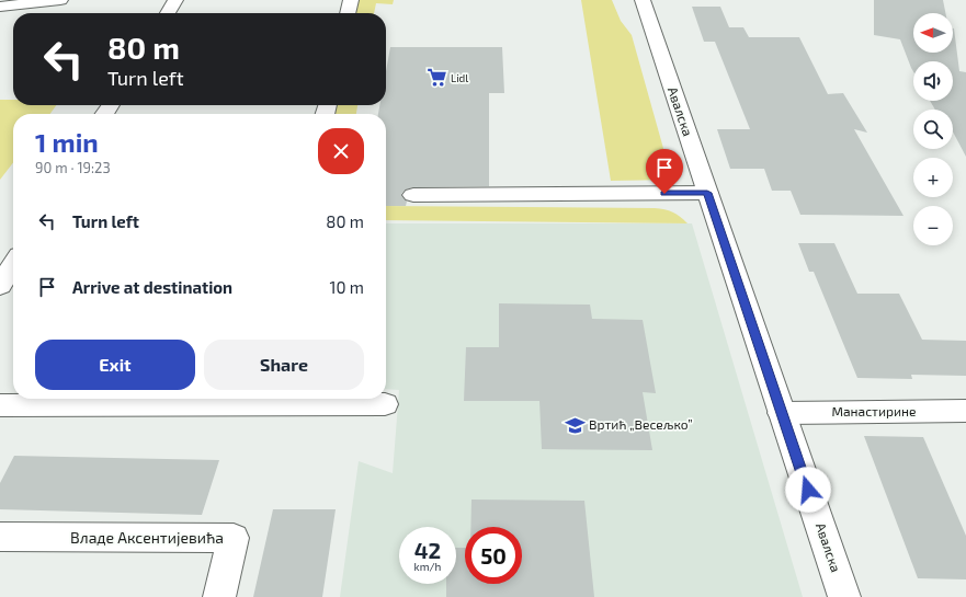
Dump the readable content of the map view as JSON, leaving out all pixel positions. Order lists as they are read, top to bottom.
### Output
{
  "streets": {
    "street": ["Авалска", "Манастирине", "Владе Аксентијевића"]
  },
  "crossings": [
    ["Авалска", "Манастирине"]
  ],
  "places": {
    "supermarket": ["Lidl"],
    "school or university": ["Вртић „Весељко”"]
  },
  "north": "left",
  "page": {
    "map_buttons": ["+", "−"],
    "turn": ["80 m", "Turn left"],
    "heading": ["1 min", "90 m · 19:23"],
    "list": [
      {
        "name": "Turn left",
        "value": "80 m"
      },
      {
        "name": "Arrive at destination",
        "value": "10 m"
      }
    ],
    "buttons": ["Exit", "Share"],
    "speed": "42 km/h",
    "limit": "50"
  }
}
